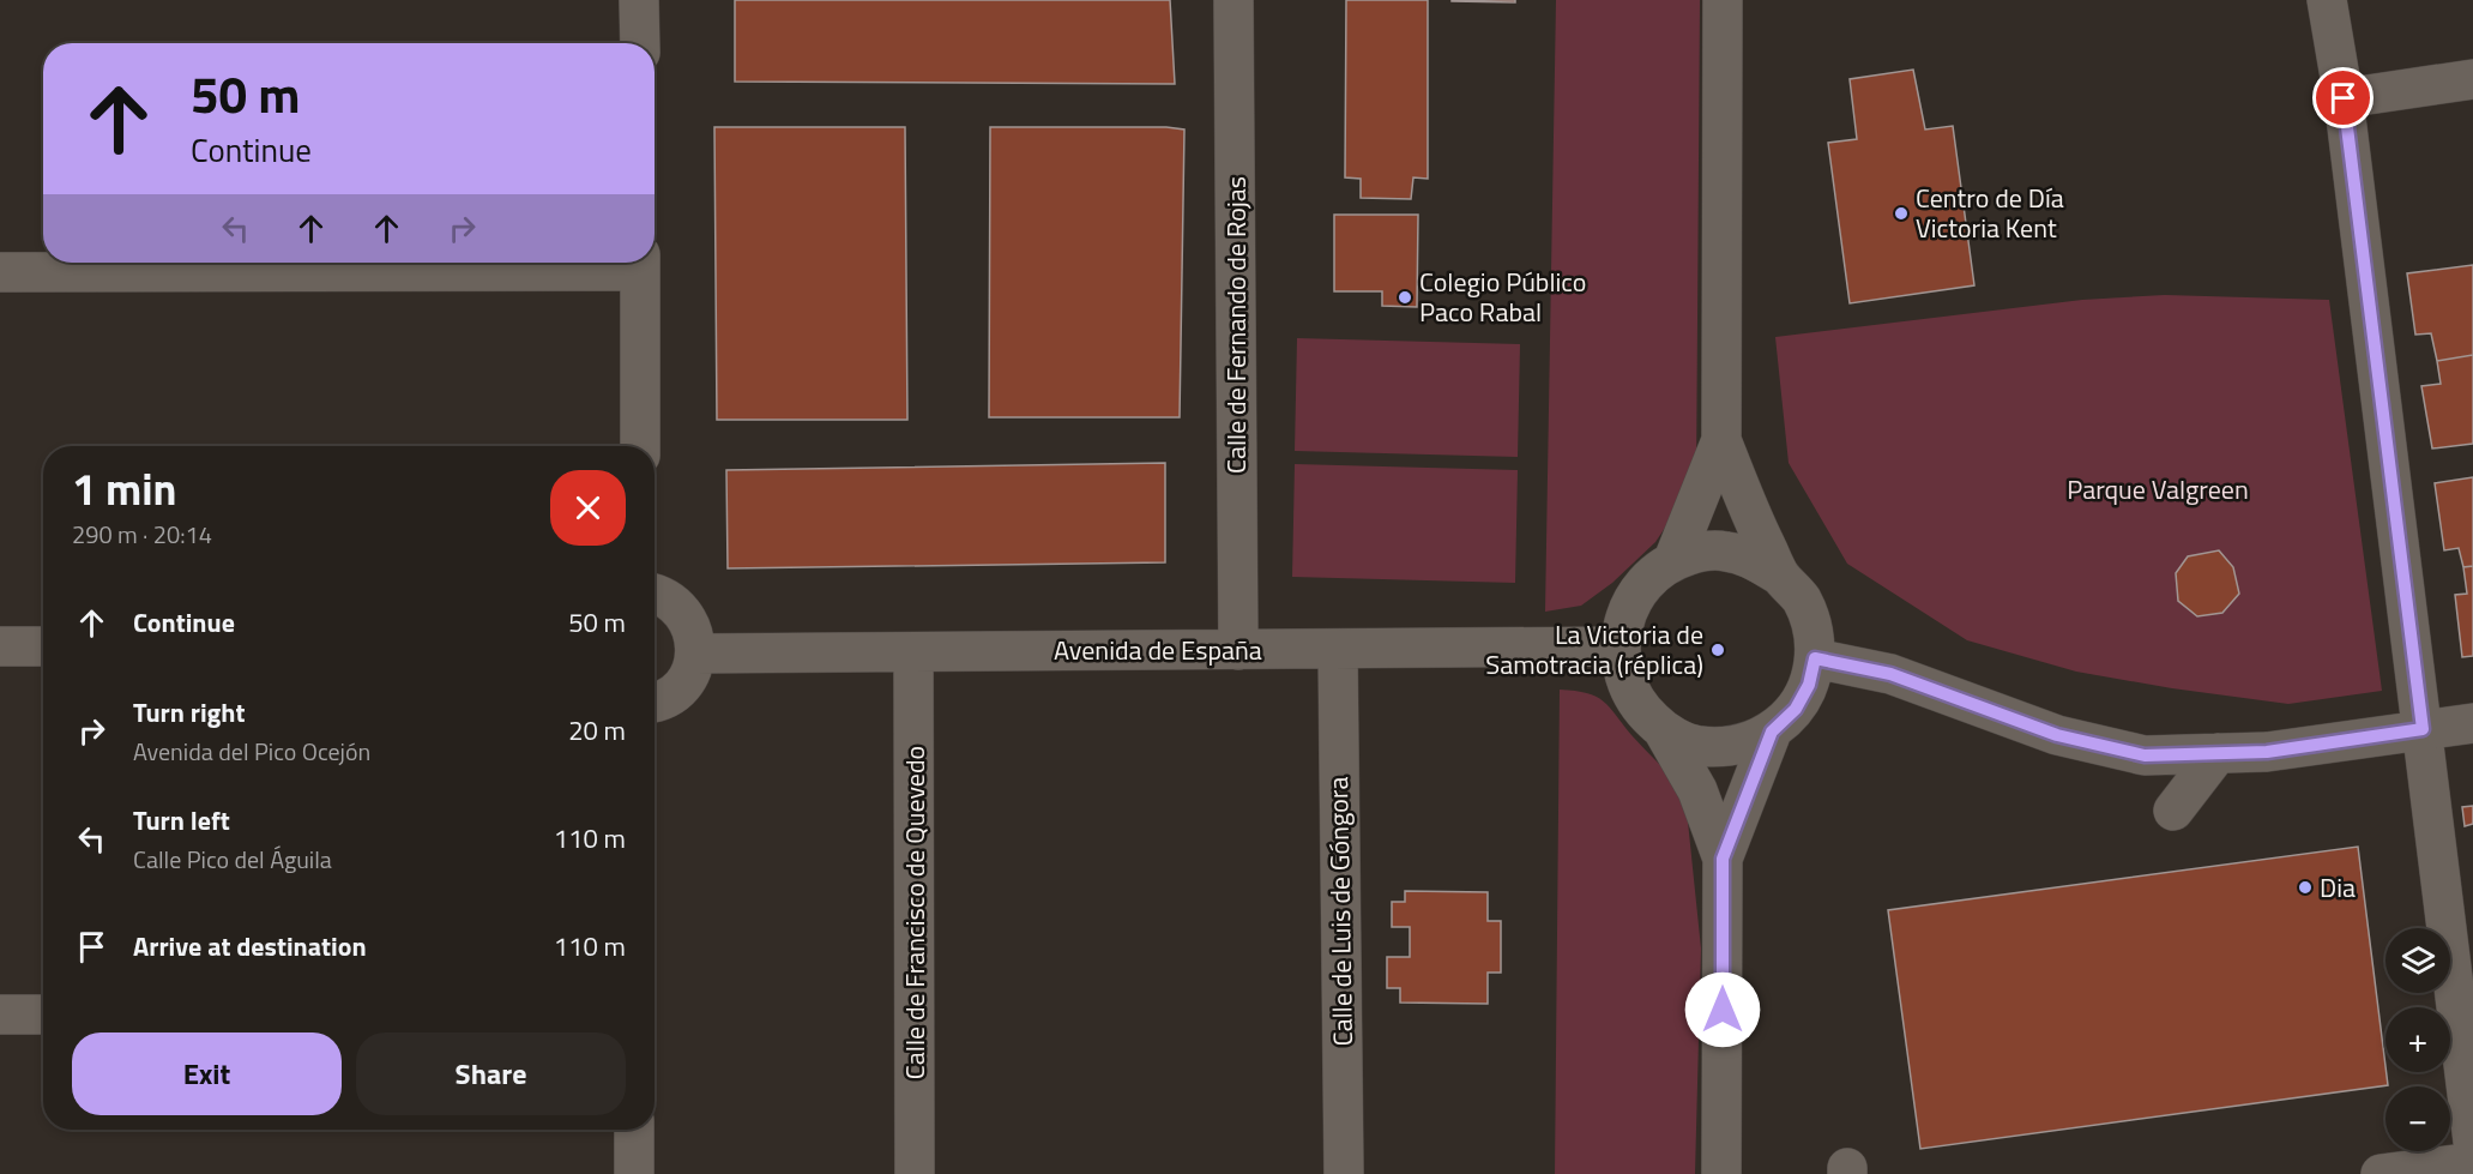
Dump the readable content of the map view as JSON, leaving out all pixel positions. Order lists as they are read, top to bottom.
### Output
{
  "streets": {
    "street": [
      "Calle de Fernando de Rojas",
      "Avenida de España",
      "Calle de Luis de Góngora",
      "Calle de Francisco de Quevedo"
    ]
  },
  "crossings": [
    ["Calle de Fernando de Rojas", "Avenida de España"],
    ["Avenida de España", "Calle de Luis de Góngora"],
    ["Avenida de España", "Calle de Francisco de Quevedo"]
  ],
  "parks": ["Parque Valgreen"],
  "places": [
    "Centro de Día Victoria Kent",
    "Colegio Público Paco Rabal",
    "La Victoria de Samotracia (réplica)",
    "Dia"
  ],
  "page": {
    "turn": ["50 m", "Continue"],
    "heading": ["1 min", "290 m · 20:14"],
    "list": [
      {
        "name": "Continue",
        "value": "50 m"
      },
      {
        "name": "Turn right",
        "note": "Avenida del Pico Ocejón",
        "value": "20 m"
      },
      {
        "name": "Turn left",
        "note": "Calle Pico del Águila",
        "value": "110 m"
      },
      {
        "name": "Arrive at destination",
        "value": "110 m"
      }
    ],
    "map_buttons": ["+", "−"],
    "buttons": ["Exit", "Share"]
  }
}
